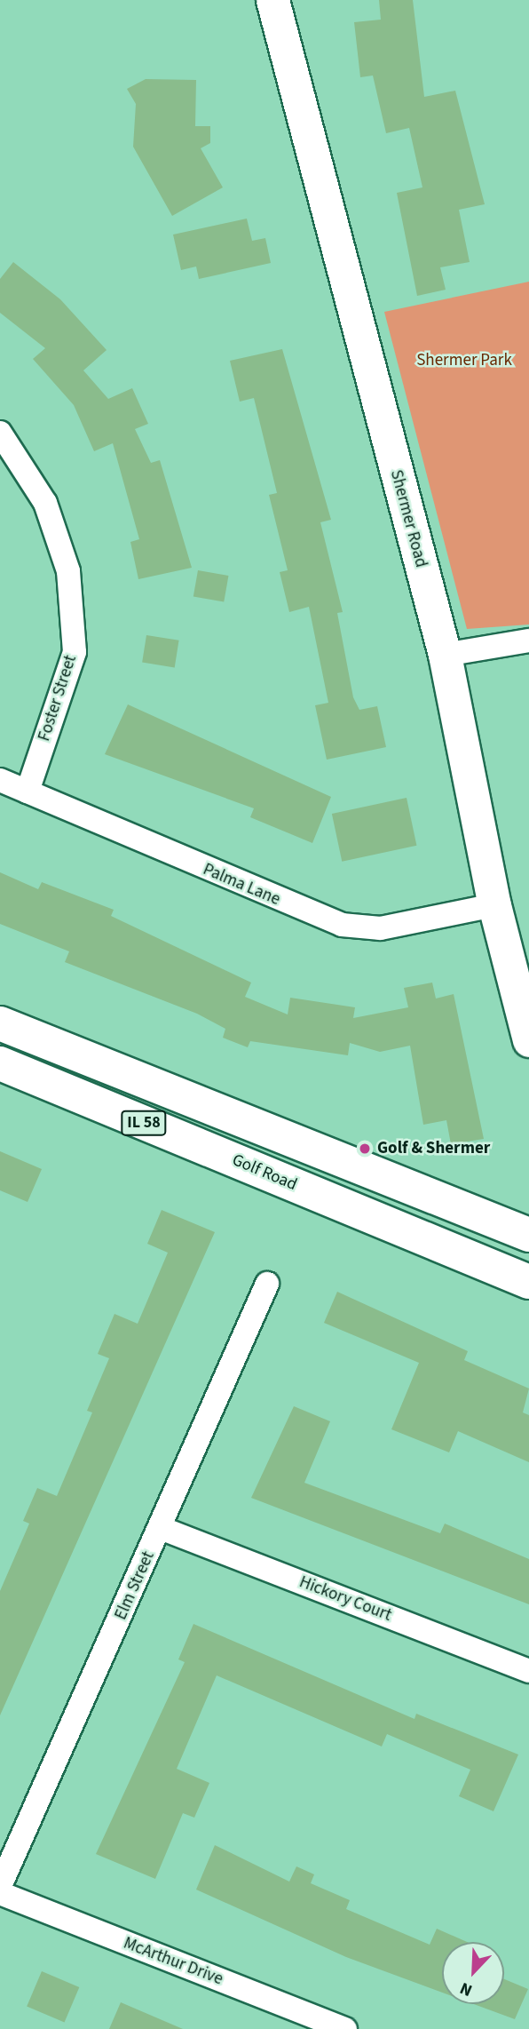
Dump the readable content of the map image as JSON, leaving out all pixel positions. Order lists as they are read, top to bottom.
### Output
{
  "streets": {
    "main road": ["Shermer Road", "IL 58", "Golf Road"],
    "street": [
      "Foster Street",
      "Palma Lane",
      "Elm Street",
      "Hickory Court",
      "McArthur Drive"
    ]
  },
  "crossings": [
    ["Shermer Road", "Palma Lane"],
    ["Foster Street", "Palma Lane"],
    ["Elm Street", "Hickory Court"]
  ],
  "parks": ["Shermer Park"],
  "places": ["Golf & Shermer"],
  "north": "bottom left"
}
